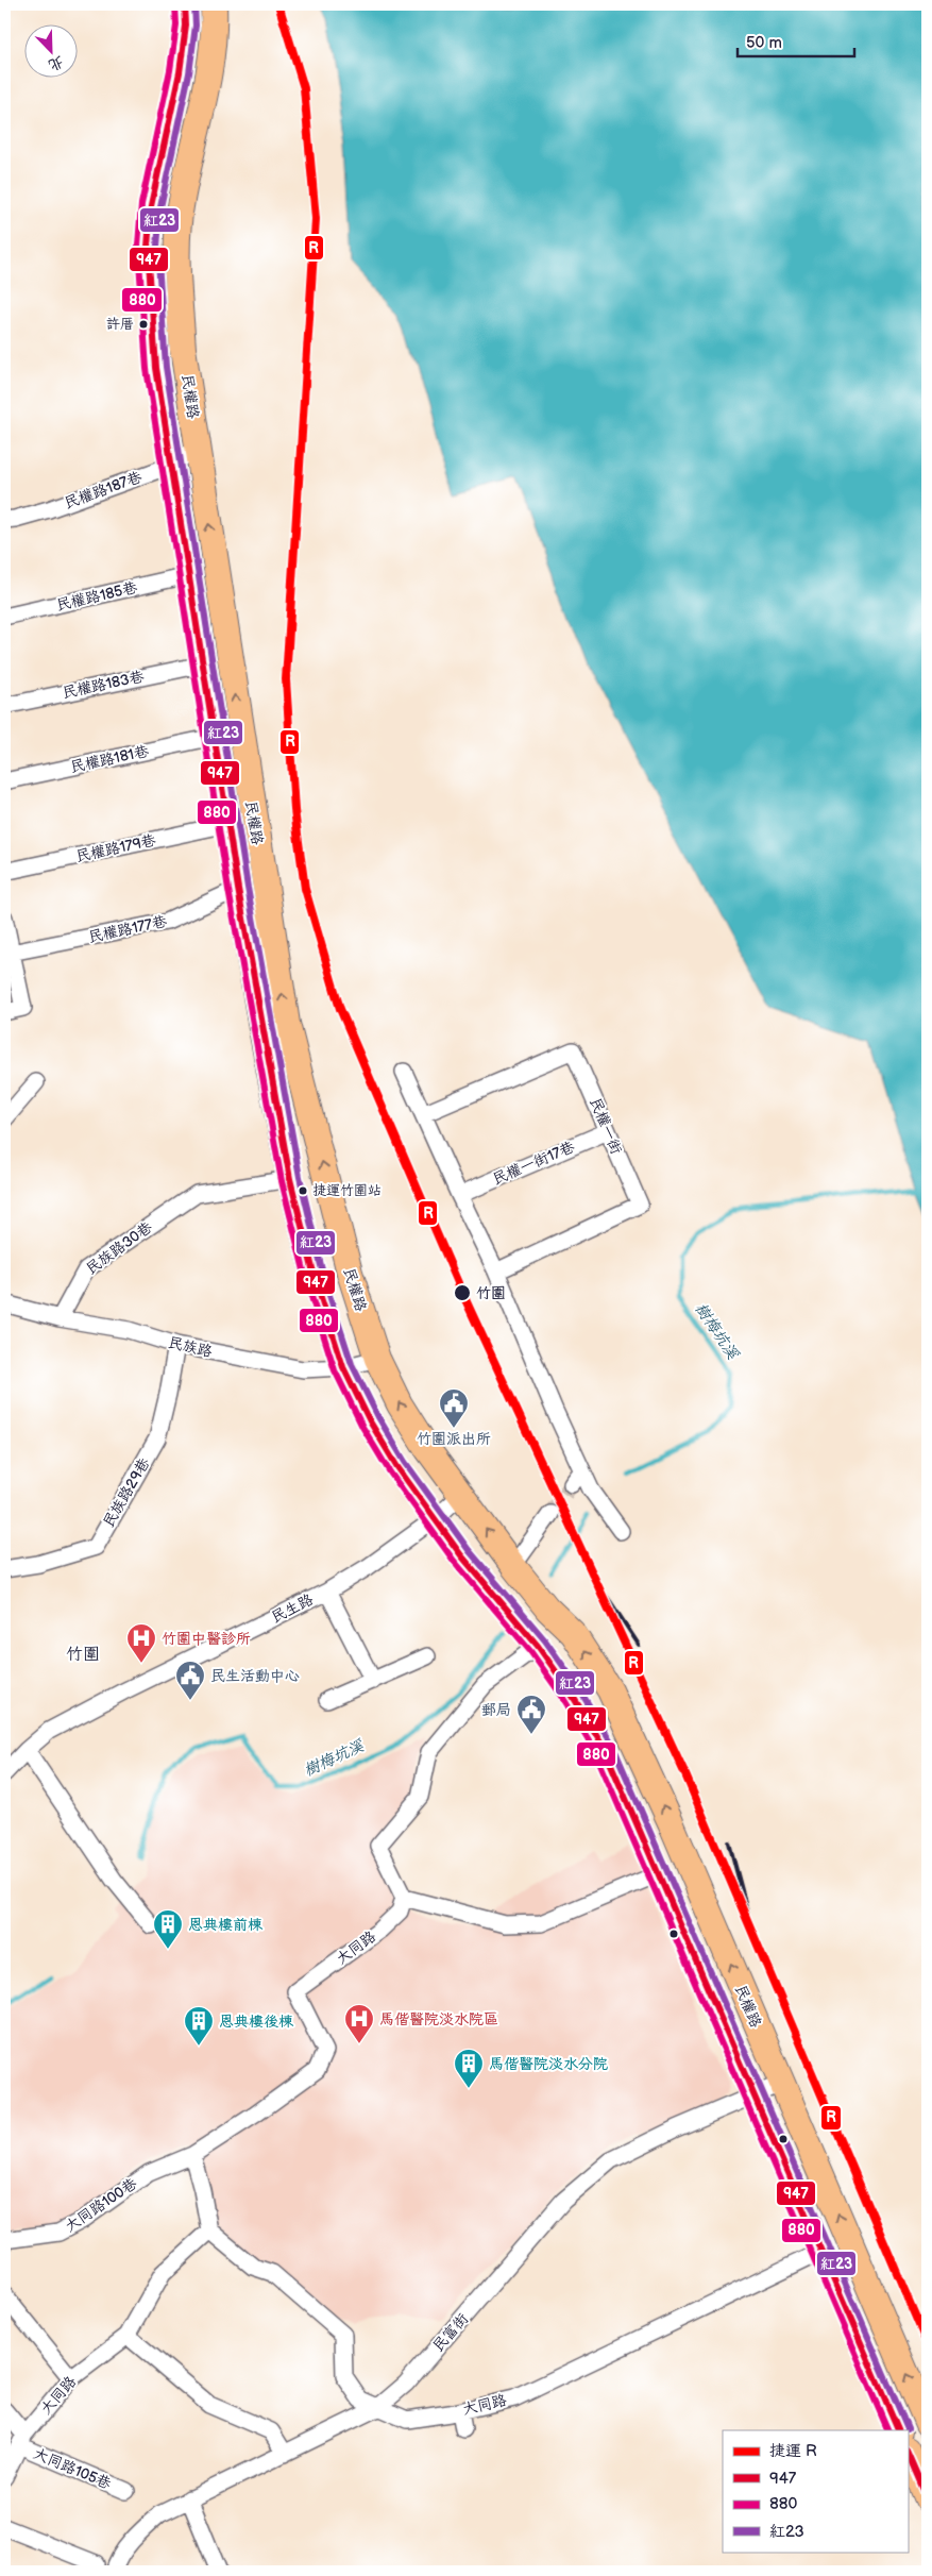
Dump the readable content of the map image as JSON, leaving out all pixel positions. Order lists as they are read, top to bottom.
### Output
{
  "streets": {
    "main road": ["民權路"],
    "street": [
      "民權路187巷",
      "民權路185巷",
      "民權路183巷",
      "民權路181巷",
      "民權路179巷",
      "民權路177巷",
      "民權一街",
      "民權一街17巷",
      "民族路30巷",
      "民族路",
      "民族路29巷",
      "民生路",
      "大同路",
      "大同路100巷",
      "民富街",
      "大同路105巷"
    ]
  },
  "crossings": [
    ["民權路", "民權路187巷"],
    ["民權路", "民權路185巷"],
    ["民權路", "民權路183巷"],
    ["民權路", "民權路181巷"],
    ["民權路", "民權路179巷"],
    ["民權路", "民權路177巷"],
    ["民權路", "民族路30巷"],
    ["民權路", "民族路"],
    ["民權路", "民生路"],
    ["民權路", "大同路"],
    ["民權路", "民富街"],
    ["民權一街", "民權一街17巷"],
    ["民族路30巷", "民族路"],
    ["民族路", "民族路29巷"],
    ["大同路", "大同路100巷"],
    ["大同路", "民富街"],
    ["大同路", "大同路105巷"]
  ],
  "districts": ["竹圍"],
  "water": ["樹梅坑溪"],
  "places": {
    "other": ["許厝", "捷運竹圍站", "竹圍"],
    "public building": ["竹圍派出所", "民生活動中心", "郵局"],
    "hospital": ["竹圍中醫診所", "馬偕醫院淡水院區"],
    "building": ["恩典樓前棟", "恩典樓後棟", "馬偕醫院淡水分院"]
  },
  "lines": [
    "metro line R",
    "transit line 947",
    "transit line 880",
    "transit line 紅23"
  ],
  "legend": [
    "捷運 R",
    "947",
    "880",
    "紅23"
  ],
  "scale_bar": "50 m",
  "north": "bottom right"
}
